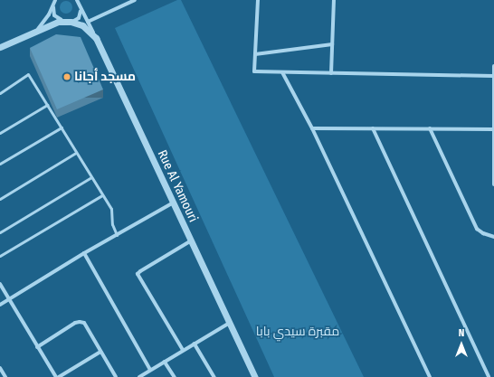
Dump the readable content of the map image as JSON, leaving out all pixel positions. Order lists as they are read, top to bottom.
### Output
{
  "streets": {
    "street": ["Rue Al Yamouri"]
  },
  "parks": ["مقبرة سيدي بابا"],
  "places": ["مسجد أجانا"],
  "north": "top"
}
